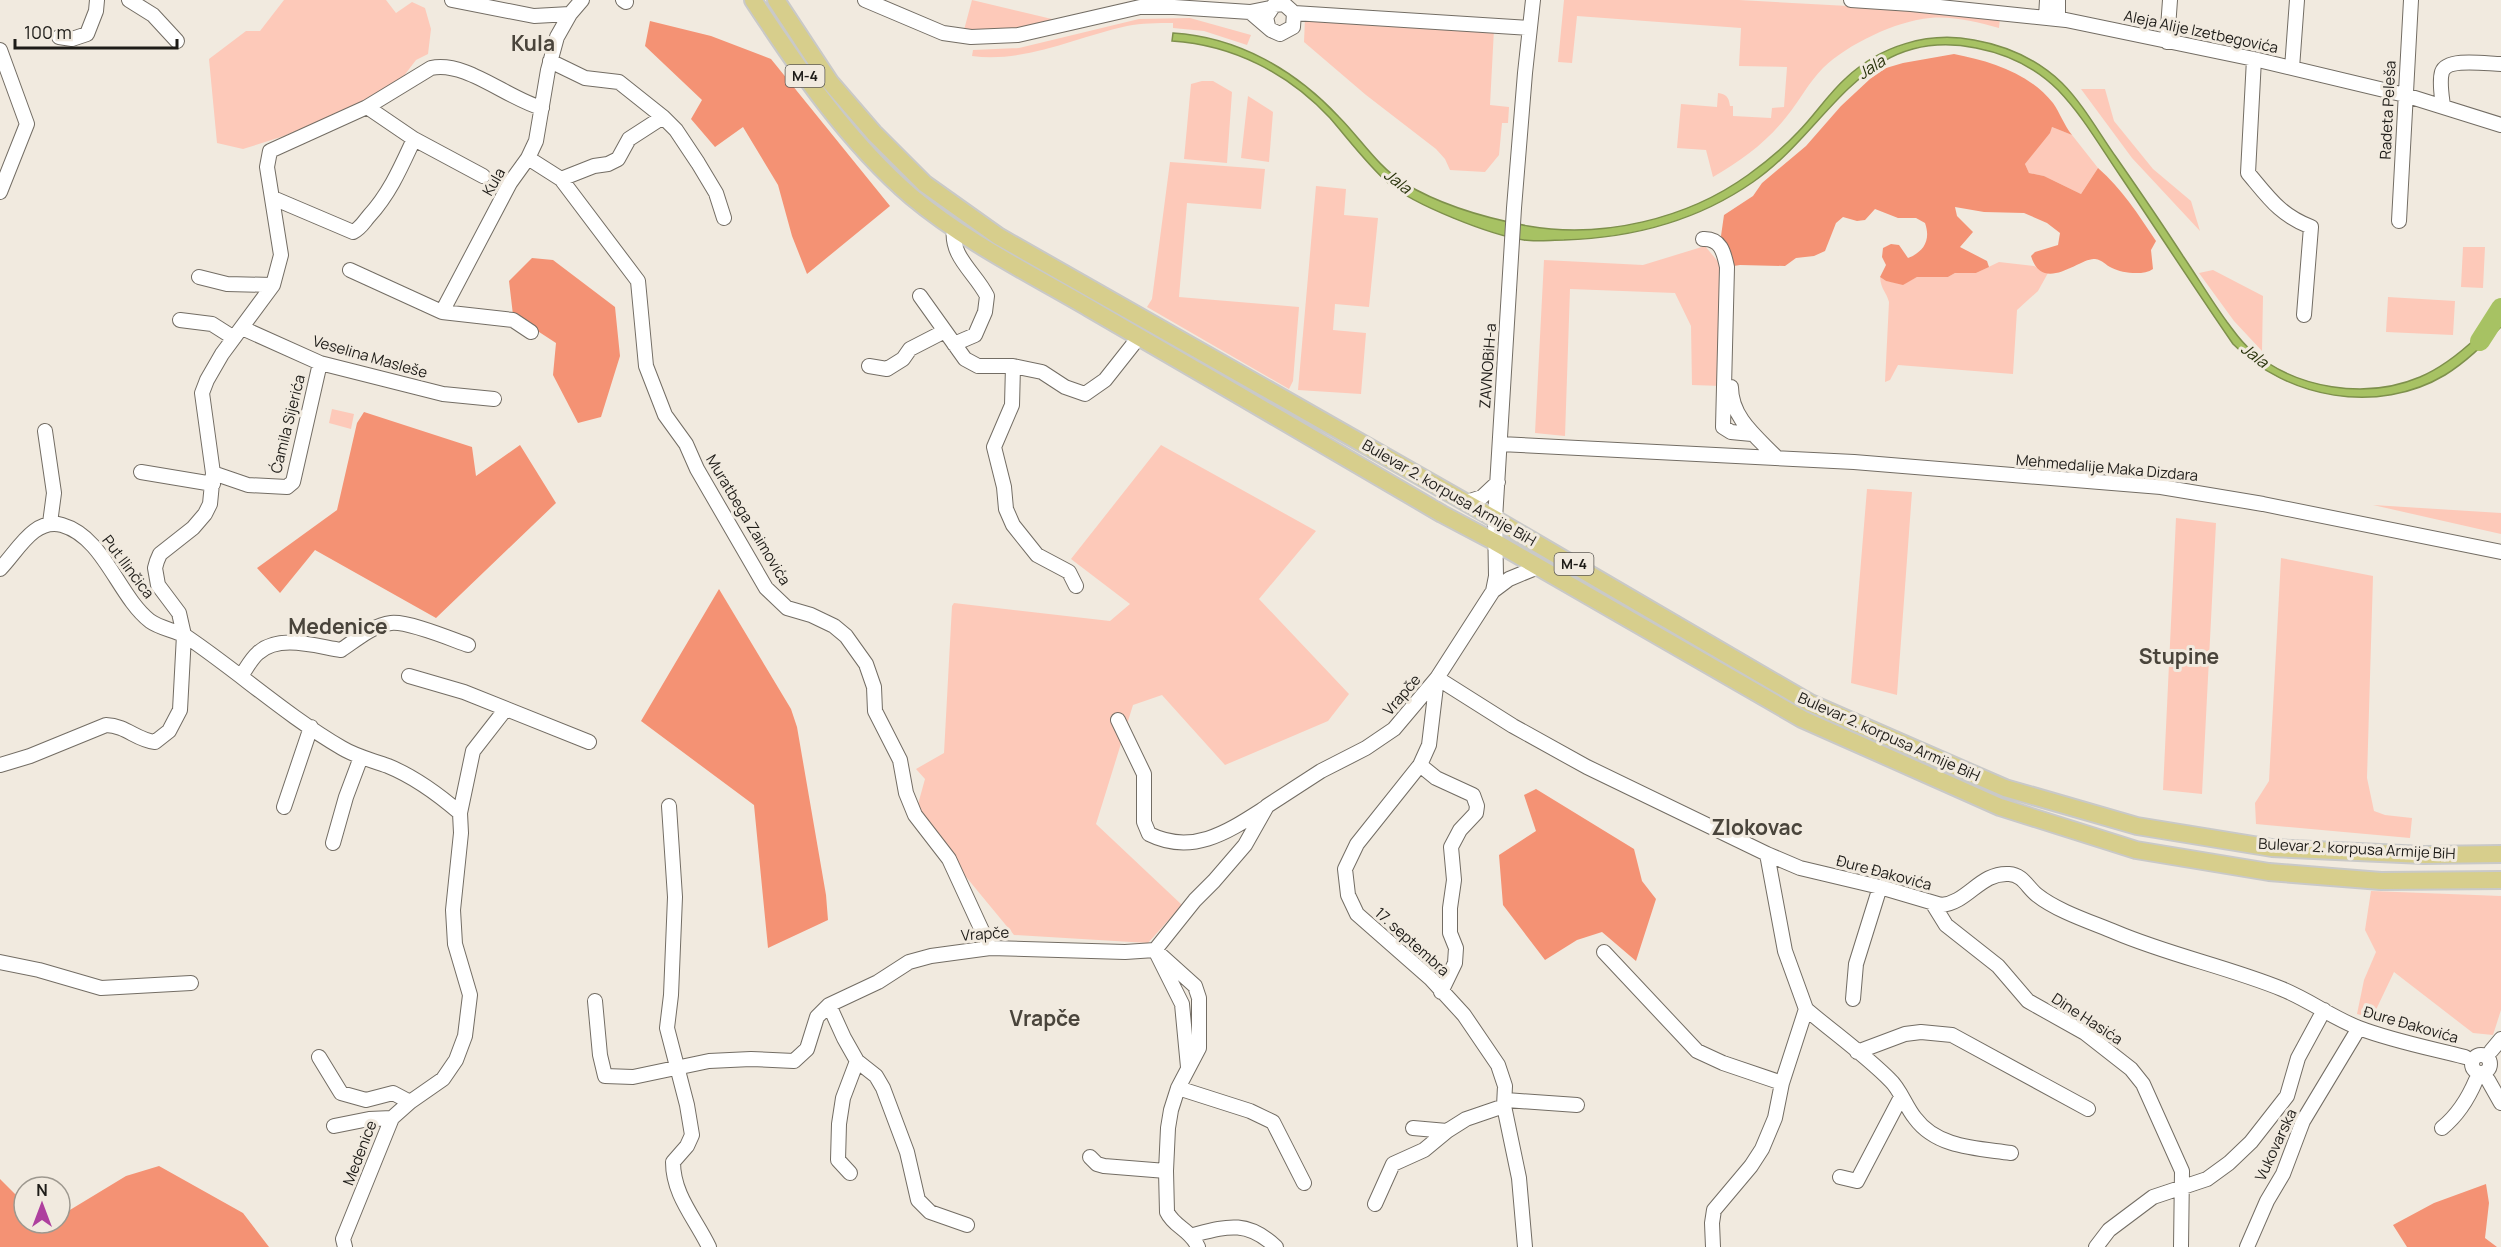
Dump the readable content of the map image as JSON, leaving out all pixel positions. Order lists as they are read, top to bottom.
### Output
{
  "streets": {
    "main road": ["M-4", "Bulevar 2. korpusa Armije BiH"],
    "street": [
      "Aleja Alije Izetbegovića",
      "Radeta Peleša",
      "Kula",
      "Veselina Masleše",
      "ZAVNOBiH-a",
      "Ćamila Sijerića",
      "Mehmedalije Maka Dizdara",
      "Muratbega Zaimovića",
      "Put Ilinčica",
      "Vrapče",
      "Đure Đakovića",
      "17. septembra",
      "Dine Hasića",
      "Vukovarska",
      "Medenice"
    ]
  },
  "crossings": [
    ["Aleja Alije Izetbegovića", "Radeta Peleša"],
    ["Kula", "Muratbega Zaimovića"],
    ["Veselina Masleše", "Ćamila Sijerića"],
    ["ZAVNOBiH-a", "Mehmedalije Maka Dizdara"],
    ["Bulevar 2. korpusa Armije BiH", "17. septembra"],
    ["Muratbega Zaimovića", "Vrapče"],
    ["Vrapče", "Đure Đakovića"],
    ["Vrapče", "17. septembra"],
    ["Đure Đakovića", "17. septembra"],
    ["Đure Đakovića", "Dine Hasića"],
    ["Đure Đakovića", "Vukovarska"],
    ["Dine Hasića", "Vukovarska"]
  ],
  "districts": [
    "Kula",
    "Medenice",
    "Stupine",
    "Zlokovac",
    "Vrapče"
  ],
  "water": ["Jala"],
  "scale_bar": "100 m",
  "north": "top"
}
